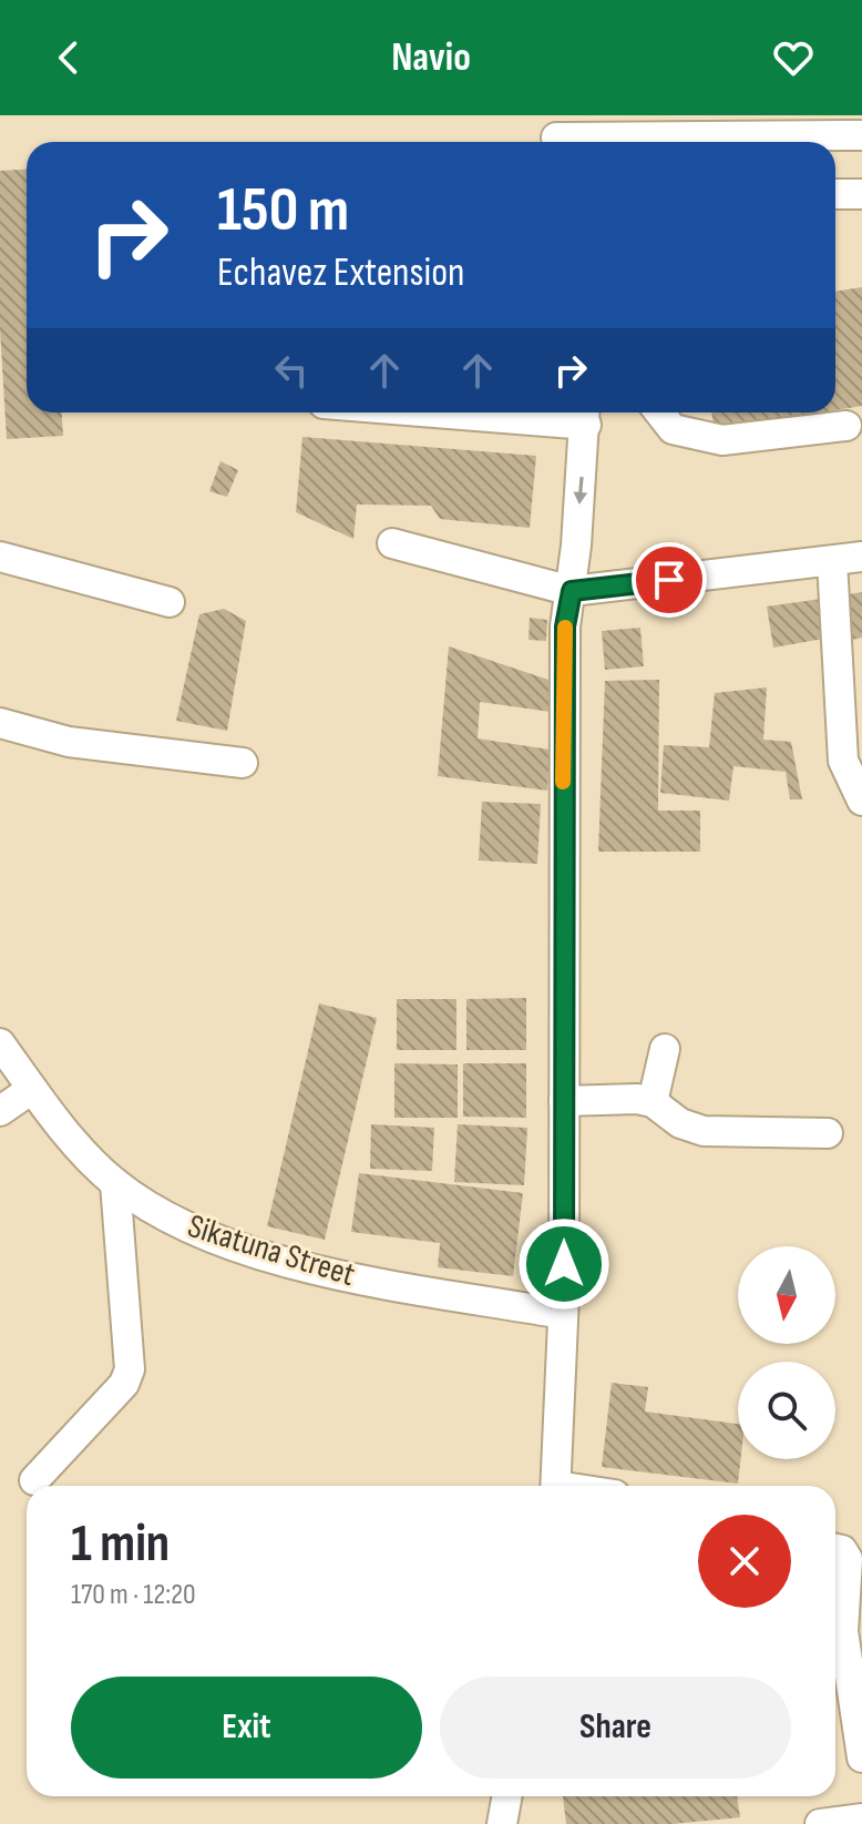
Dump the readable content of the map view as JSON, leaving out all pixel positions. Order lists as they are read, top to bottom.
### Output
{
  "streets": {
    "street": ["Sikatuna Street"]
  },
  "north": "bottom",
  "page": {
    "header": "Navio",
    "turn": ["150 m", "Echavez Extension"],
    "heading": ["1 min", "170 m · 12:20"],
    "buttons": ["Exit", "Share"]
  }
}
